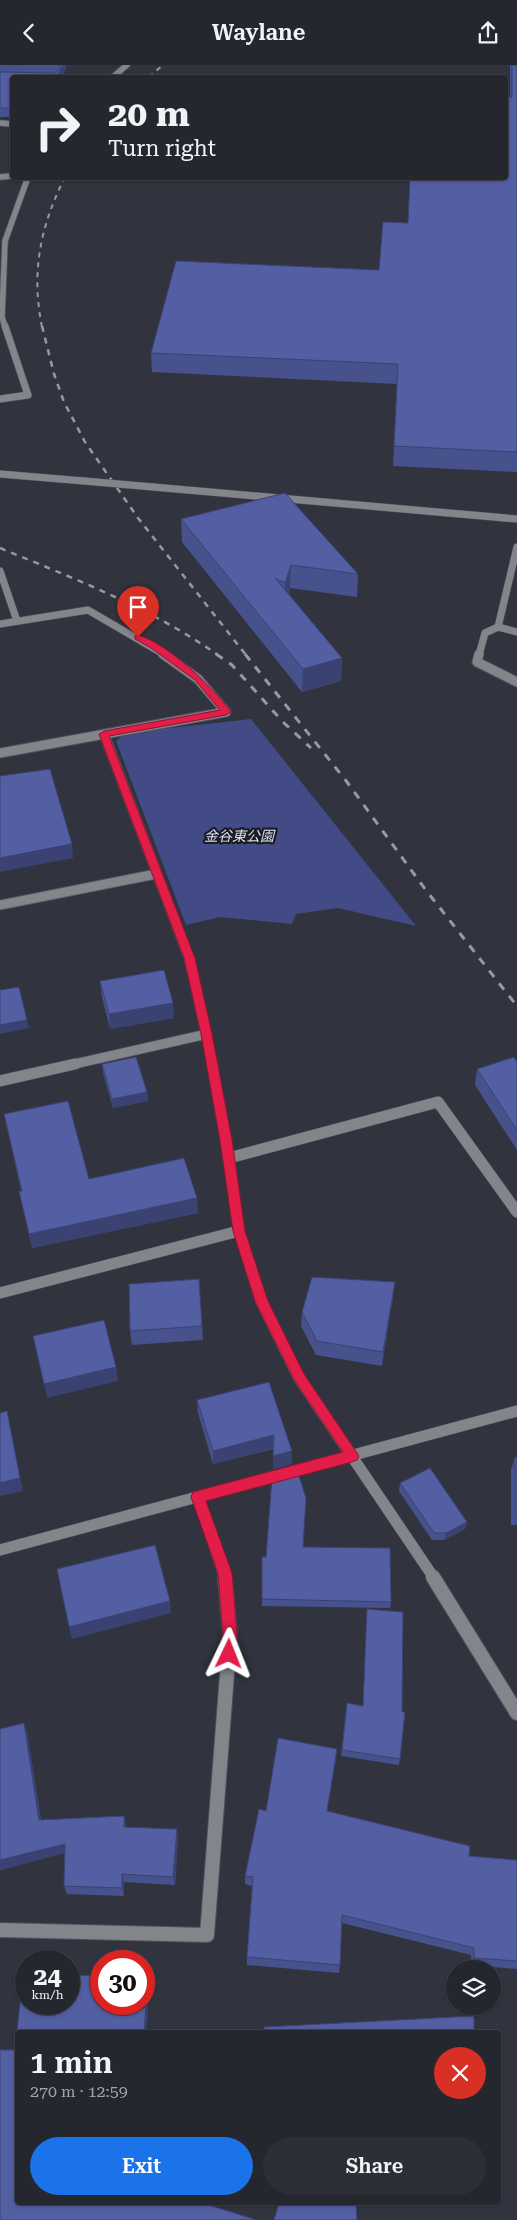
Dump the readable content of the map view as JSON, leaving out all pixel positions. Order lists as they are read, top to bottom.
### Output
{
  "parks": ["金谷東公園"],
  "page": {
    "header": "Waylane",
    "turn": ["20 m", "Turn right"],
    "speed": "24 km/h",
    "limit": "30",
    "heading": ["1 min", "270 m · 12:59"],
    "buttons": ["Exit", "Share"]
  }
}
